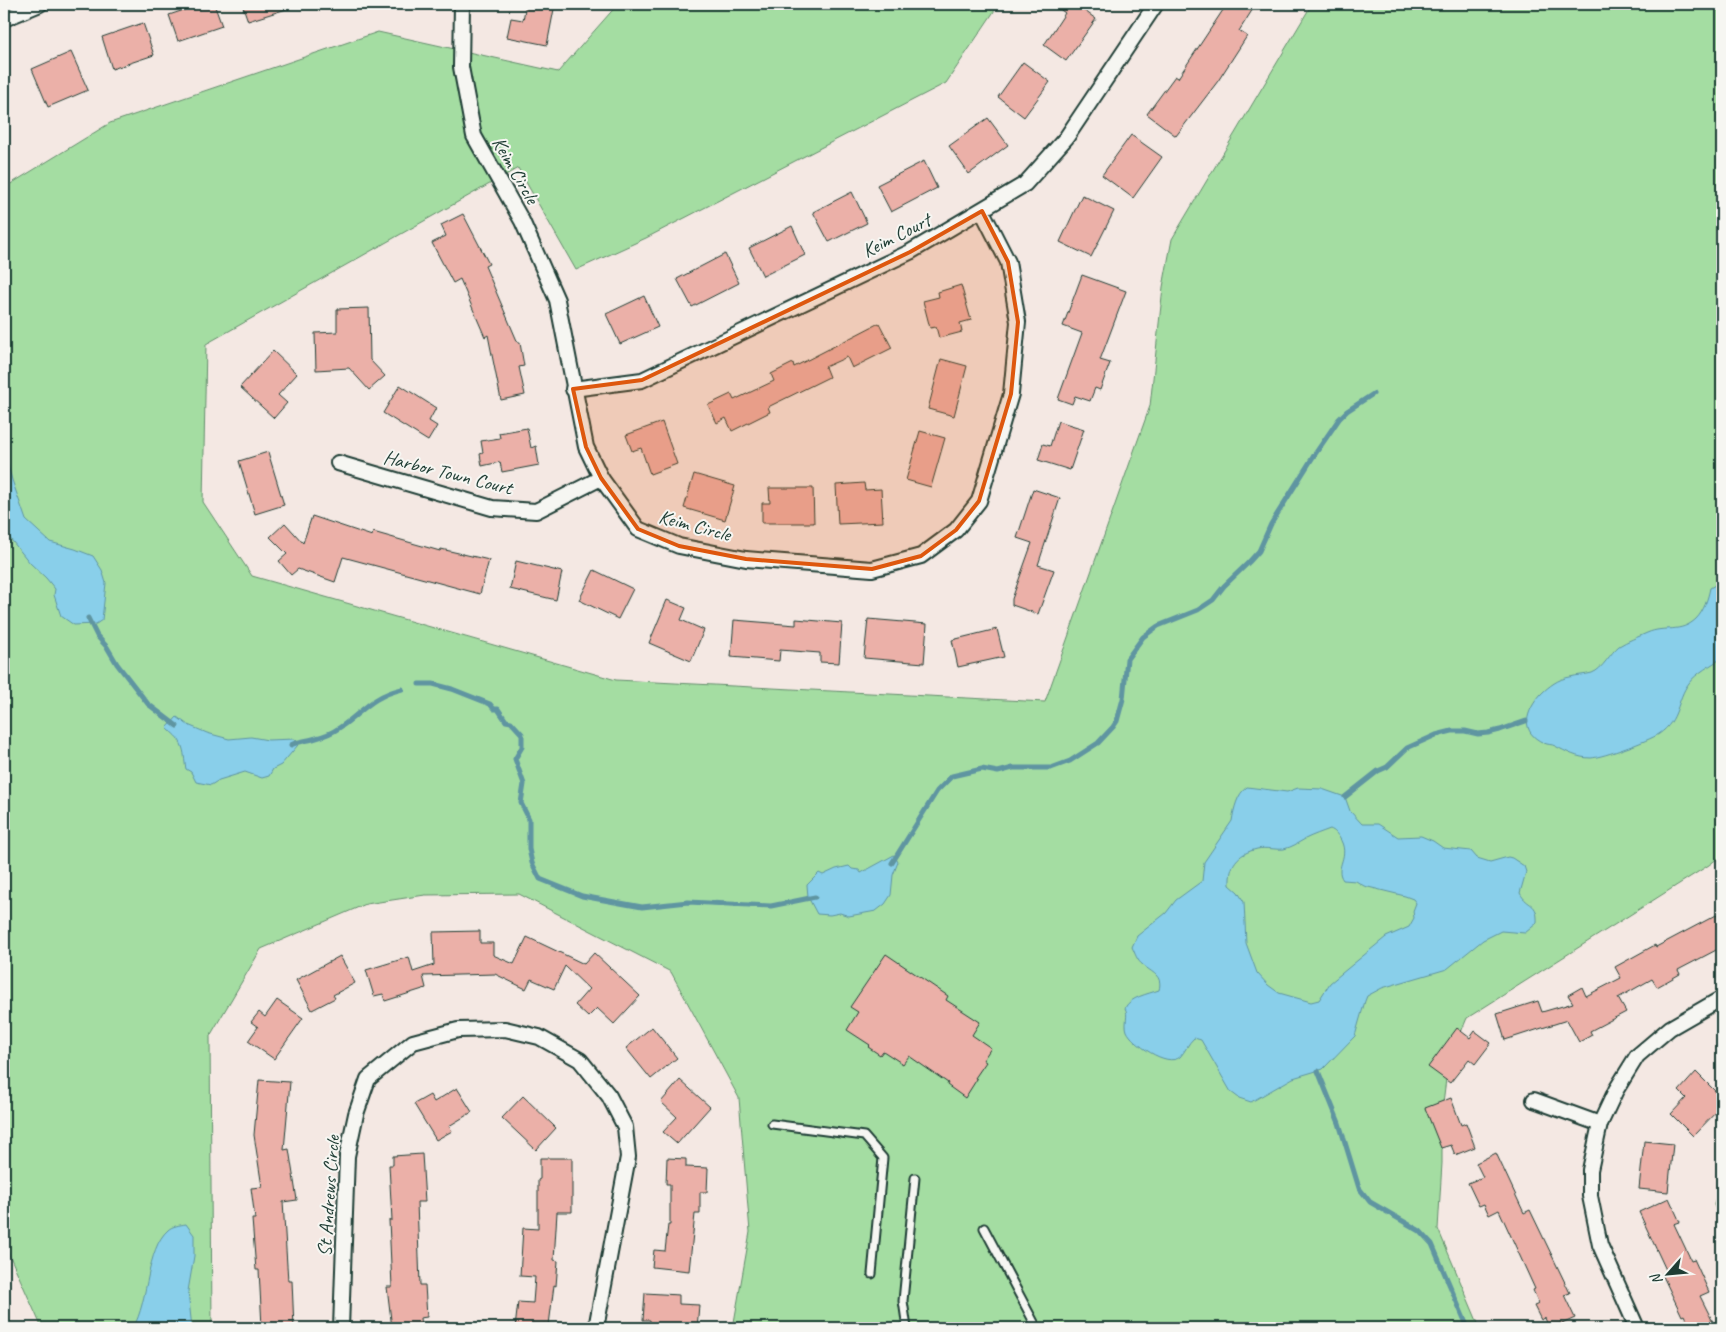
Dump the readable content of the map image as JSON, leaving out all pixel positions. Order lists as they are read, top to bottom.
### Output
{
  "streets": {
    "street": [
      "Keim Circle",
      "Keim Court",
      "Harbor Town Court",
      "St Andrews Circle"
    ]
  },
  "crossings": [
    ["Keim Circle", "Keim Court"],
    ["Keim Circle", "Harbor Town Court"]
  ],
  "north": "bottom left"
}
